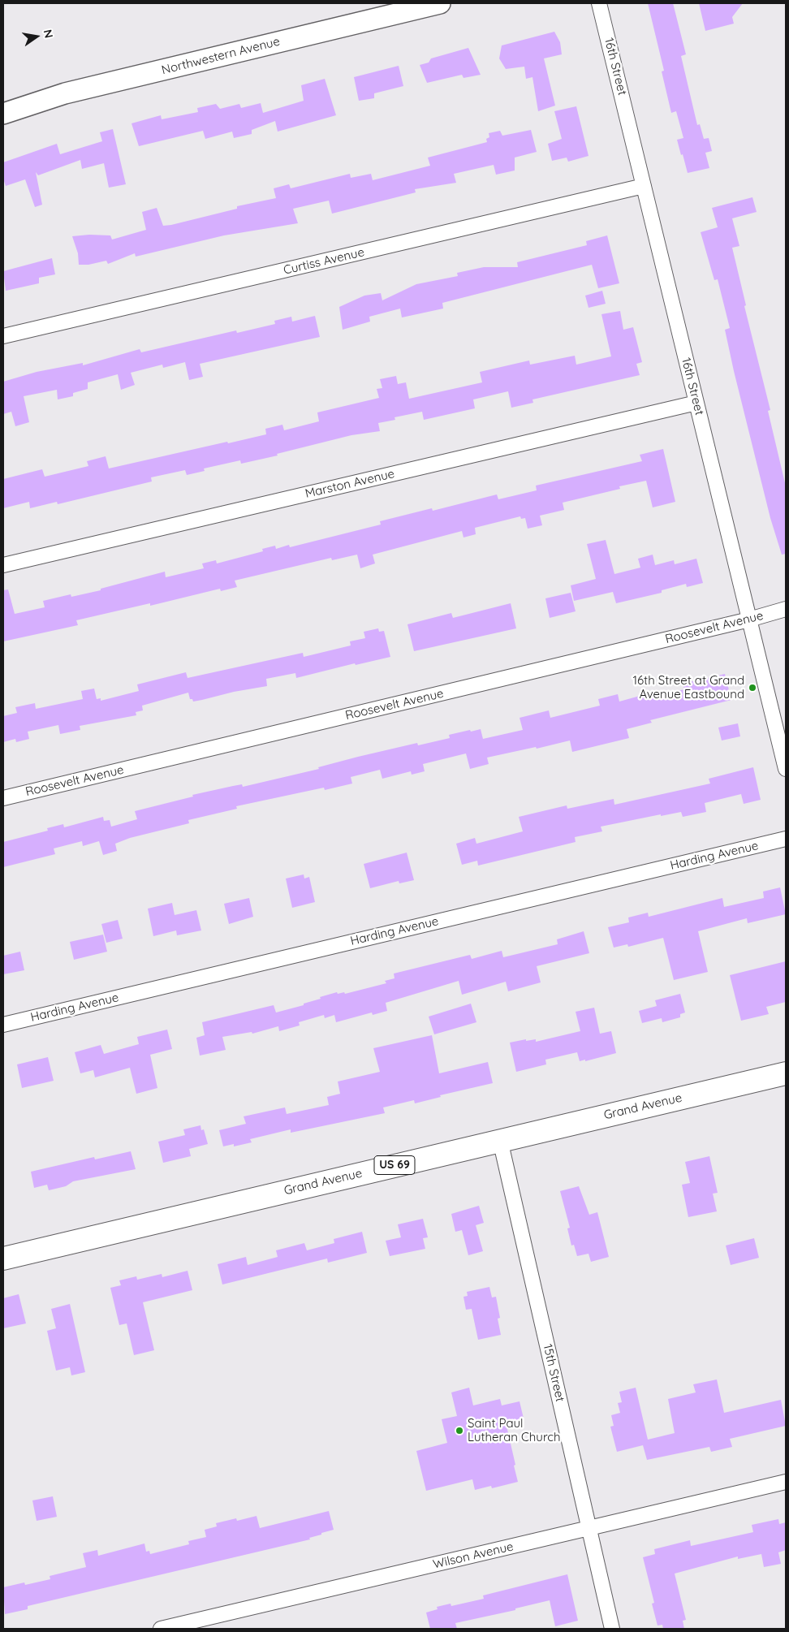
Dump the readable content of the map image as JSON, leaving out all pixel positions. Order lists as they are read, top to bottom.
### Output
{
  "streets": {
    "main road": ["Grand Avenue", "US 69"],
    "street": [
      "Northwestern Avenue",
      "16th Street",
      "Curtiss Avenue",
      "Marston Avenue",
      "Roosevelt Avenue",
      "Harding Avenue",
      "15th Street",
      "Wilson Avenue"
    ]
  },
  "crossings": [
    ["16th Street", "Curtiss Avenue"],
    ["16th Street", "Marston Avenue"],
    ["16th Street", "Roosevelt Avenue"],
    ["Grand Avenue", "15th Street"],
    ["15th Street", "Wilson Avenue"]
  ],
  "places": ["16th Street at Grand Avenue Eastbound", "Saint Paul Lutheran Church"],
  "north": "right"
}
